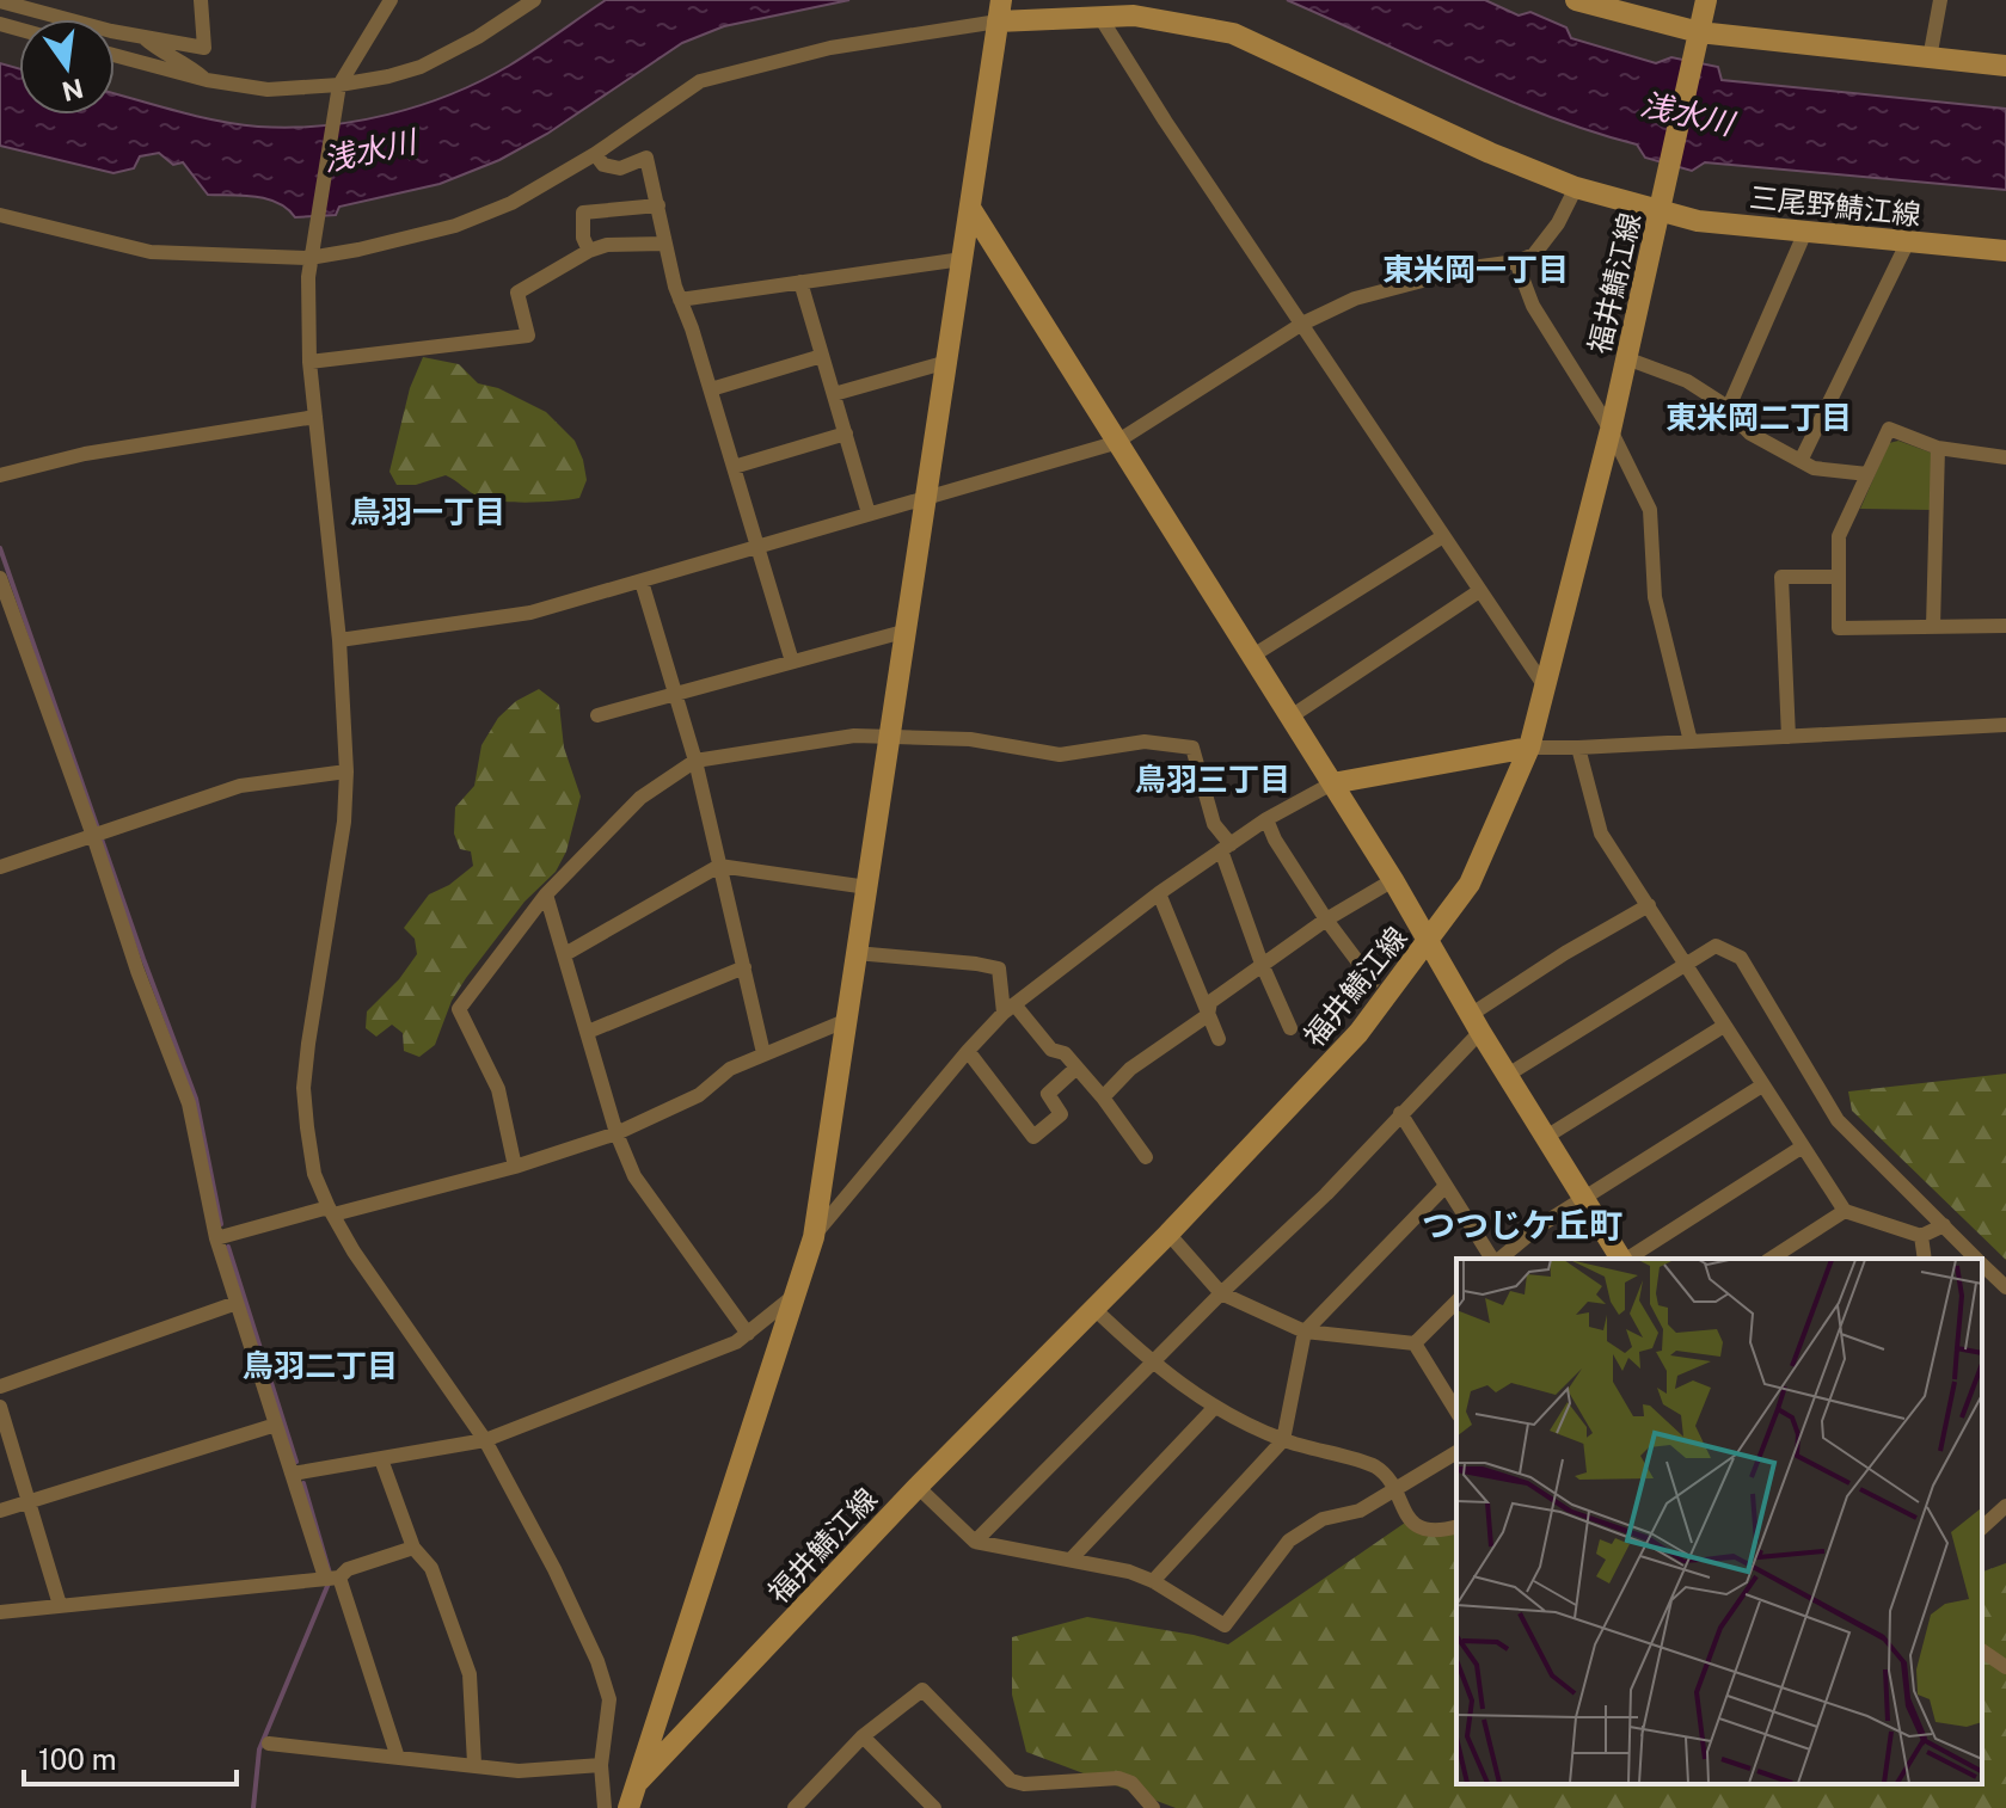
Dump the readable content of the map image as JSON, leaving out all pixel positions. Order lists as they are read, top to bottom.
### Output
{
  "streets": {
    "street": ["三尾野鯖江線", "福井鯖江線"]
  },
  "crossings": [
    ["三尾野鯖江線", "福井鯖江線"]
  ],
  "districts": [
    "東米岡一丁目",
    "東米岡二丁目",
    "鳥羽一丁目",
    "鳥羽三丁目",
    "つつじケ丘町",
    "鳥羽二丁目"
  ],
  "water": ["浅水川"],
  "scale_bar": "100 m",
  "north": "bottom"
}
